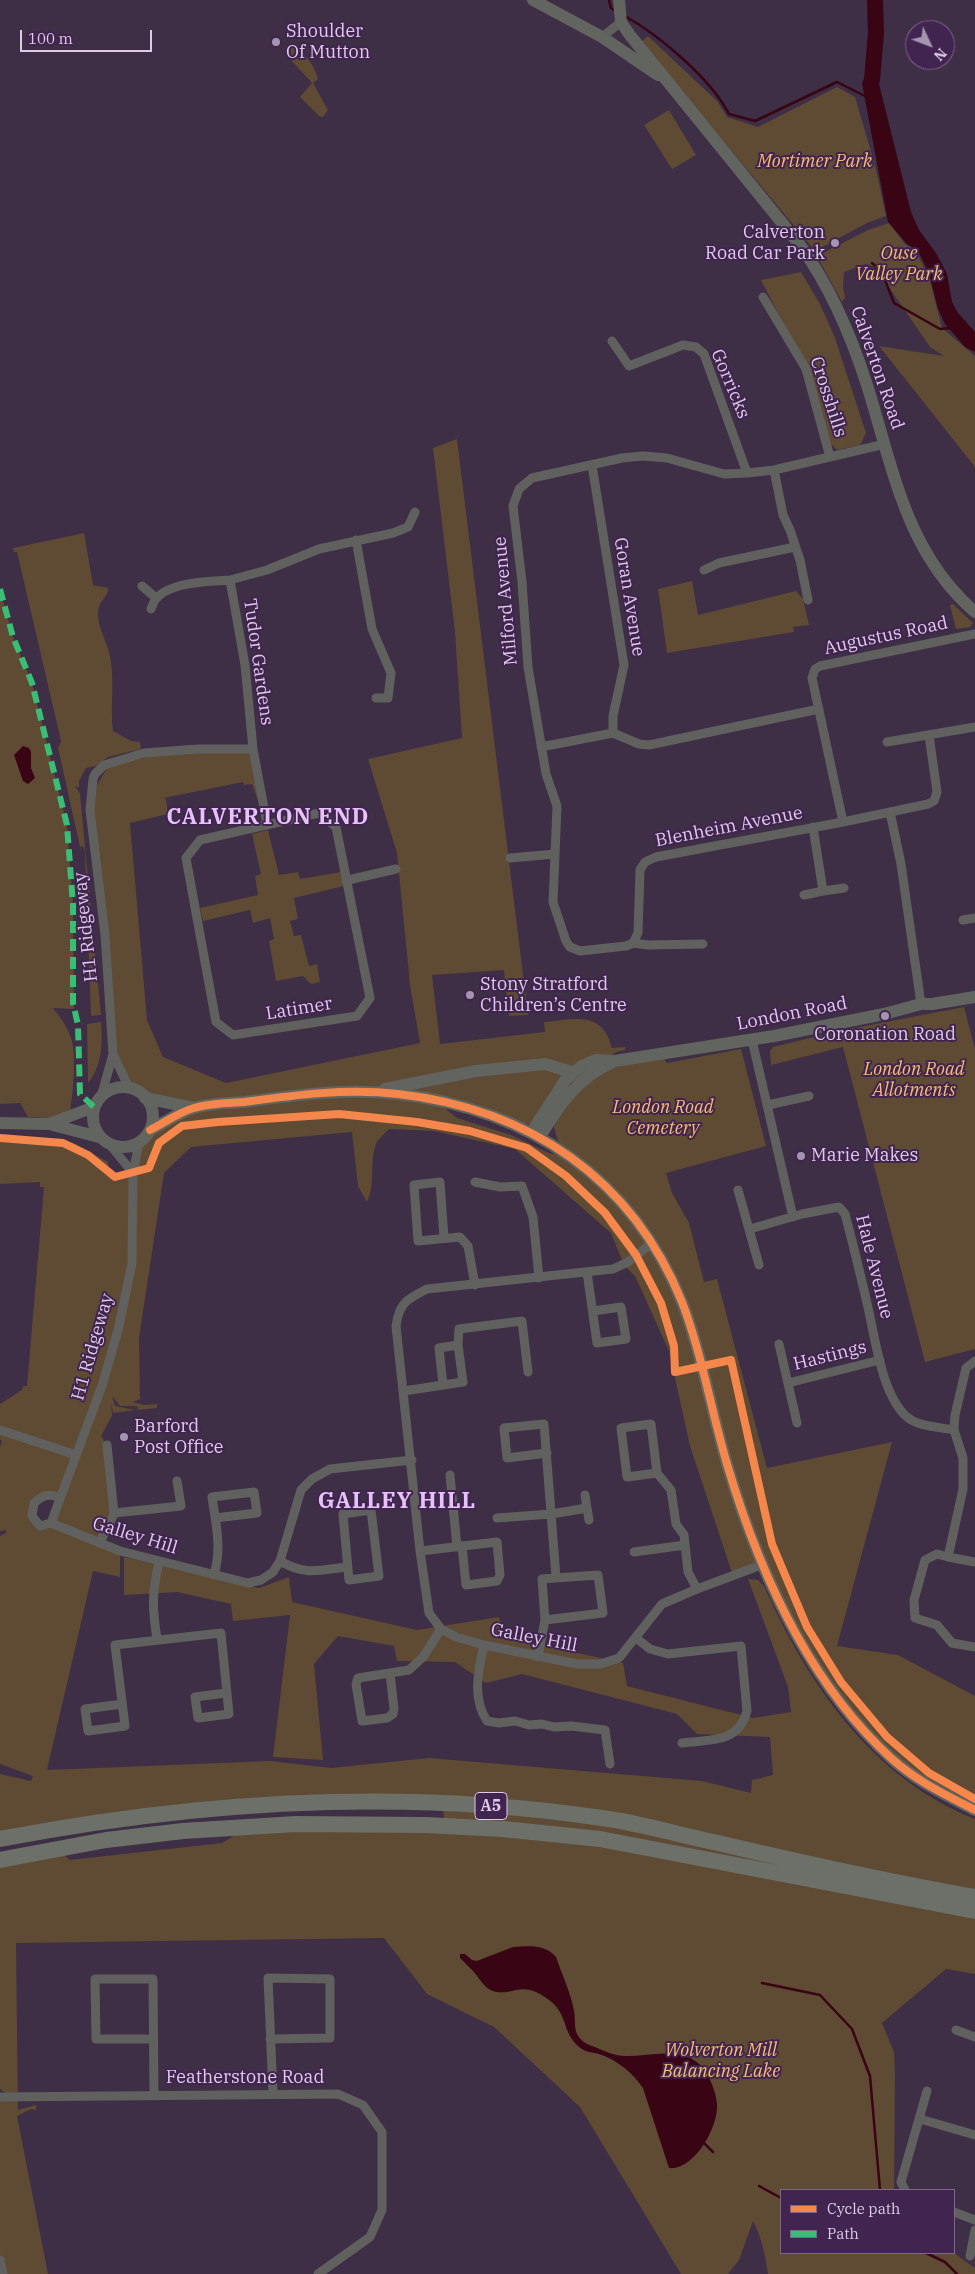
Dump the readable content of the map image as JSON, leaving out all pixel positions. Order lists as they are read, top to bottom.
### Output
{
  "streets": {
    "highway": ["A5"],
    "street": [
      "Calverton Road",
      "Gorricks",
      "Crosshills",
      "Goran Avenue",
      "Milford Avenue",
      "Augustus Road",
      "Tudor Gardens",
      "Blenheim Avenue",
      "H1 Ridgeway",
      "Latimer",
      "London Road",
      "Hale Avenue",
      "Hastings",
      "Galley Hill",
      "Featherstone Road"
    ]
  },
  "crossings": [
    ["Calverton Road", "Milford Avenue"],
    ["Gorricks", "Milford Avenue"],
    ["Crosshills", "Milford Avenue"],
    ["Goran Avenue", "Milford Avenue"],
    ["Milford Avenue", "Blenheim Avenue"],
    ["Augustus Road", "Blenheim Avenue"],
    ["Tudor Gardens", "H1 Ridgeway"],
    ["Tudor Gardens", "Latimer"],
    ["H1 Ridgeway", "Galley Hill"],
    ["Hale Avenue", "Hastings"]
  ],
  "districts": ["CALVERTON END", "GALLEY HILL"],
  "parks": [
    "Mortimer Park",
    "Ouse Valley Park",
    "London Road Allotments",
    "London Road Cemetery",
    "Wolverton Mill Balancing Lake"
  ],
  "places": [
    "Shoulder Of Mutton",
    "Calverton Road Car Park",
    "Stony Stratford Children’s Centre",
    "Coronation Road",
    "Marie Makes",
    "Barford Post Office"
  ],
  "legend": ["Cycle path", "Path"],
  "scale_bar": "100 m",
  "north": "bottom right"
}
